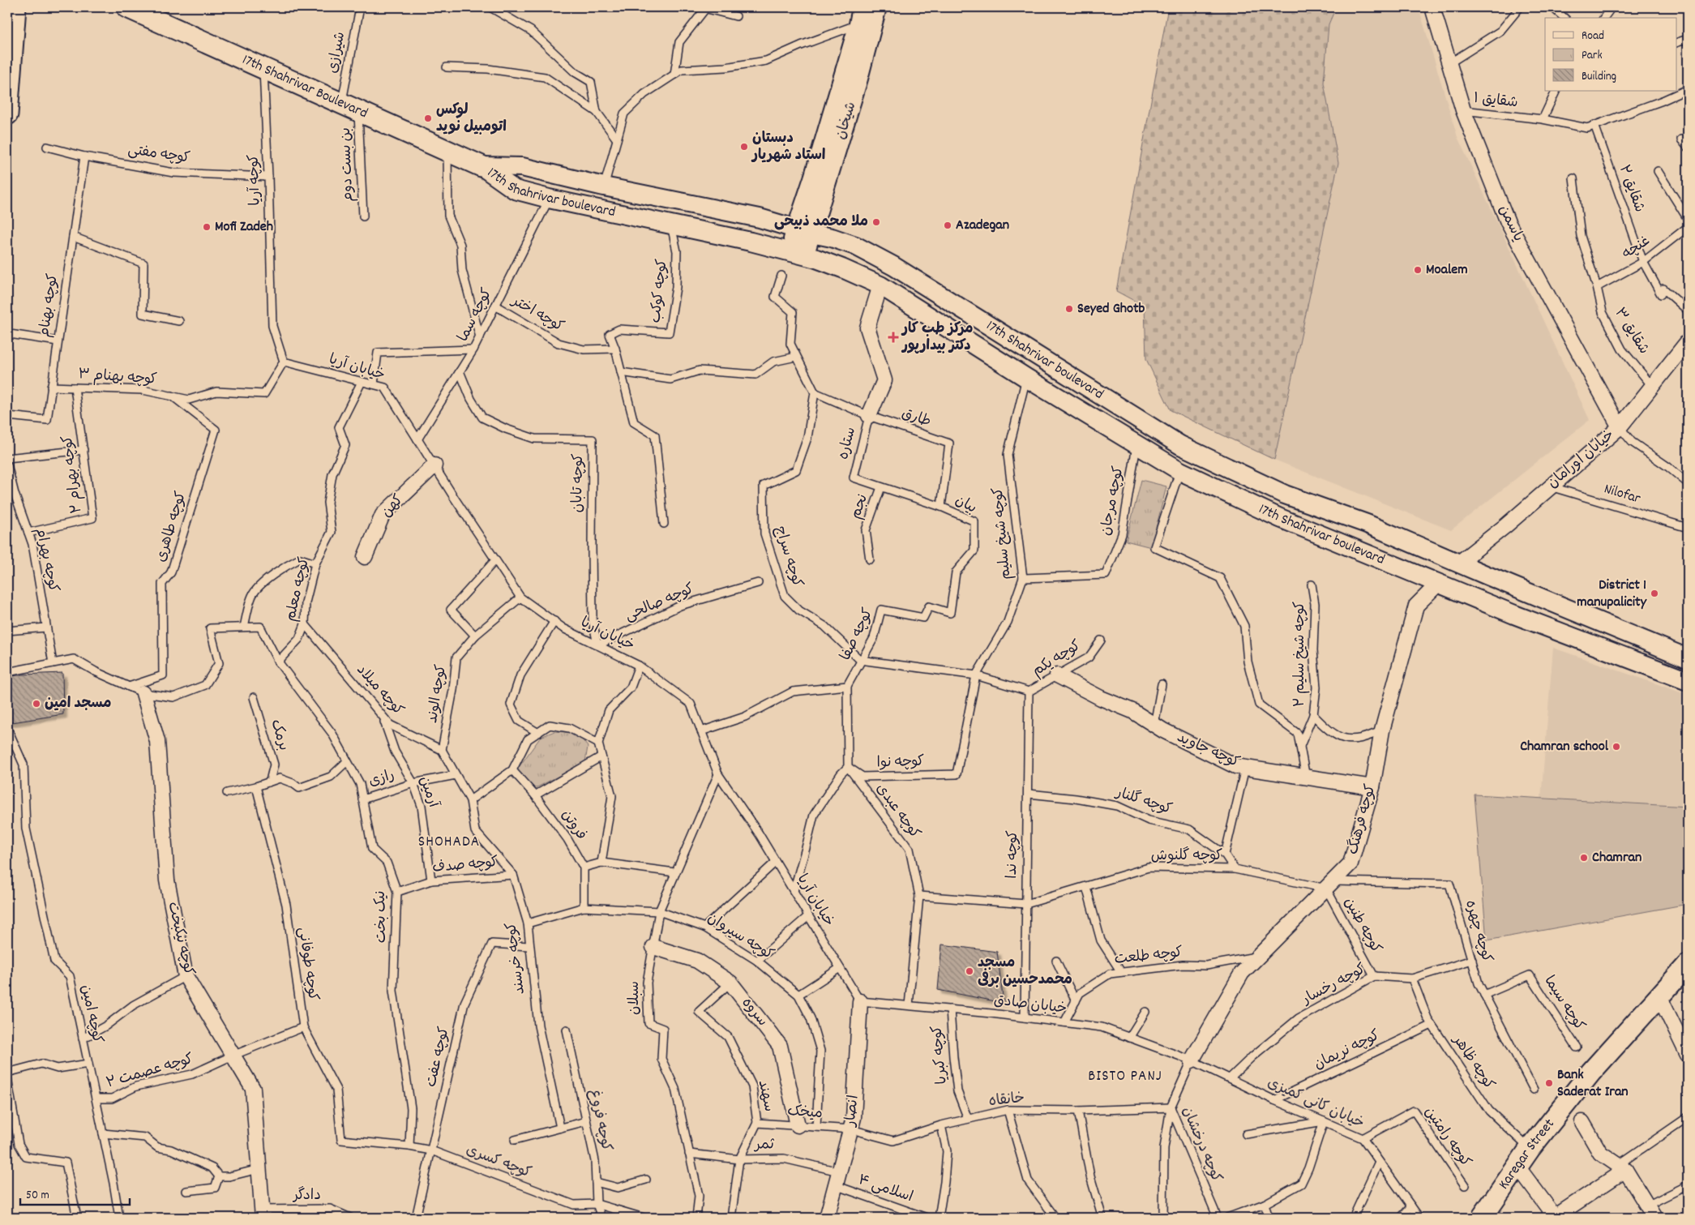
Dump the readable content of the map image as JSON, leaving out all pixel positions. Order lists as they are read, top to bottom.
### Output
{
  "streets": {
    "main road": ["17th Shahrivar Boulevard", "Karegar Street"],
    "street": [
      "شیخان",
      "17th Shahrivar boulevard",
      "یاسمن",
      "خیابان اورامان",
      "کهن",
      "کوچه جاوید",
      "کوچه فرهنگ",
      "کوچه نیکبخت",
      "سروه",
      "انصار"
    ],
    "lane": [
      "شیرازی",
      "شقایق ۱",
      "کوچه مفتی",
      "بن بست دوم",
      "کوچه آریا",
      "شقایق ۲",
      "غنچه",
      "کوچه کوکب",
      "کوچه بهنام",
      "کوچه اختر",
      "کوچه سما",
      "شقایق ۳",
      "خیابان آریا",
      "کوچه بهنام ۳",
      "طارق",
      "ستاره",
      "کوچه بهرام ۲",
      "کوچه تابان",
      "Nilofar",
      "کوچه مرجان",
      "بیان",
      "نجم",
      "کوچه طاهری",
      "کوچه شیخ سلیم",
      "کوچه سراج",
      "کوچه بهرام",
      "کوچه معلم",
      "کوچه صالحی",
      "کوچه صفا",
      "کوچه شیخ سلیم ۲",
      "کوچه یکم",
      "کوچه میلاد",
      "کوچه الوند",
      "برمک",
      "کوچه نوا",
      "رازی",
      "آرمین",
      "کوچه گلنار",
      "کوچه عبدی",
      "فروتن",
      "کوچه ندا",
      "کوچه گلنوش",
      "کوچه صدف",
      "نیک بخت",
      "کوچه طنین",
      "کوچه چهره",
      "کوچه سیروان",
      "کوچه طلعت",
      "کوچه خرسند",
      "کوچه طوفانی",
      "کوچه رخسار",
      "سبلان",
      "کوچه سیما",
      "خیابان صادق",
      "کوچه امین",
      "کوچه نریمان",
      "کوچه کبریا",
      "کوچه عفت",
      "کوچه ظاهر",
      "کوچه عصمت ۲",
      "سهند",
      "خانقاه",
      "خیابان کانی کمیزی",
      "میخک",
      "کوچه فروغ",
      "کوچه رامتین",
      "کوچه درخشان",
      "ثمر",
      "کوچه کسری",
      "اسلامی ۴",
      "دادگر"
    ]
  },
  "crossings": [
    ["شیرازی", "17th Shahrivar Boulevard"],
    ["شیرازی", "بن بست دوم"],
    ["17th Shahrivar Boulevard", "بن بست دوم"],
    ["17th Shahrivar Boulevard", "کوچه آریا"],
    ["17th Shahrivar Boulevard", "17th Shahrivar boulevard"],
    ["شقایق ۱", "شقایق ۲"],
    ["شقایق ۱", "یاسمن"],
    ["شیخان", "17th Shahrivar boulevard"],
    ["کوچه مفتی", "کوچه آریا"],
    ["کوچه مفتی", "کوچه بهنام"],
    ["کوچه آریا", "خیابان آریا"],
    ["کوچه آریا", "کوچه بهنام ۳"],
    ["شقایق ۲", "غنچه"],
    ["17th Shahrivar boulevard", "کوچه کوکب"],
    ["17th Shahrivar boulevard", "کوچه سما"],
    ["17th Shahrivar boulevard", "خیابان اورامان"],
    ["17th Shahrivar boulevard", "کوچه مرجان"],
    ["17th Shahrivar boulevard", "کوچه شیخ سلیم"],
    ["17th Shahrivar boulevard", "کوچه فرهنگ"],
    ["یاسمن", "خیابان اورامان"],
    ["غنچه", "شقایق ۳"],
    ["کوچه کوکب", "کوچه اختر"],
    ["کوچه بهنام", "کوچه بهنام ۳"],
    ["کوچه اختر", "کوچه سما"],
    ["کوچه سما", "خیابان آریا"],
    ["کوچه سما", "کوچه تابان"],
    ["شقایق ۳", "خیابان اورامان"],
    ["خیابان آریا", "کوچه بهنام ۳"],
    ["خیابان آریا", "کوچه تابان"],
    ["خیابان آریا", "کهن"],
    ["خیابان آریا", "کوچه معلم"],
    ["خیابان آریا", "کوچه صالحی"],
    ["خیابان آریا", "کوچه الوند"],
    ["خیابان آریا", "سبلان"],
    ["خیابان آریا", "خیابان صادق"],
    ["خیابان آریا", "انصار"],
    ["کوچه بهنام ۳", "کوچه بهرام ۲"],
    ["کوچه بهنام ۳", "کوچه طاهری"],
    ["طارق", "ستاره"],
    ["طارق", "بیان"],
    ["طارق", "کوچه سراج"],
    ["ستاره", "بیان"],
    ["خیابان اورامان", "Nilofar"],
    ["کوچه بهرام ۲", "کوچه بهرام"],
    ["کوچه تابان", "کوچه صالحی"],
    ["کوچه مرجان", "کوچه شیخ سلیم"],
    ["بیان", "نجم"],
    ["بیان", "کوچه صفا"],
    ["کوچه شیخ سلیم", "کوچه یکم"],
    ["کوچه شیخ سلیم", "کوچه نوا"],
    ["کوچه سراج", "کوچه صفا"],
    ["کوچه معلم", "کوچه میلاد"],
    ["کوچه معلم", "نیک بخت"],
    ["کوچه یکم", "کوچه جاوید"],
    ["کوچه یکم", "کوچه ندا"],
    ["کوچه میلاد", "کوچه الوند"],
    ["کوچه میلاد", "آرمین"],
    ["کوچه جاوید", "کوچه فرهنگ"],
    ["کوچه نوا", "کوچه عبدی"],
    ["رازی", "آرمین"],
    ["رازی", "نیک بخت"],
    ["آرمین", "کوچه صدف"],
    ["کوچه گلنار", "کوچه ندا"],
    ["کوچه گلنار", "کوچه گلنوش"],
    ["کوچه عبدی", "خیابان صادق"],
    ["کوچه فرهنگ", "کوچه گلنوش"],
    ["کوچه فرهنگ", "کوچه طنین"],
    ["کوچه فرهنگ", "کوچه چهره"],
    ["کوچه فرهنگ", "کوچه طلعت"],
    ["کوچه فرهنگ", "خیابان صادق"],
    ["کوچه فرهنگ", "خیابان کانی کمیزی"],
    ["کوچه فرهنگ", "کوچه درخشان"],
    ["فروتن", "کوچه سیروان"],
    ["کوچه ندا", "کوچه گلنوش"],
    ["کوچه ندا", "خیابان صادق"],
    ["کوچه گلنوش", "کوچه طنین"],
    ["کوچه گلنوش", "کوچه چهره"],
    ["کوچه صدف", "نیک بخت"],
    ["کوچه صدف", "کوچه خرسند"],
    ["نیک بخت", "کوچه کسری"],
    ["کوچه طنین", "کوچه چهره"],
    ["کوچه طنین", "کوچه رخسار"],
    ["کوچه چهره", "کوچه رخسار"],
    ["کوچه چهره", "کوچه سیما"],
    ["کوچه سیروان", "کوچه خرسند"],
    ["کوچه سیروان", "سبلان"],
    ["کوچه سیروان", "میخک"],
    ["کوچه نیکبخت", "کوچه عصمت ۲"],
    ["کوچه نیکبخت", "دادگر"],
    ["کوچه طلعت", "خیابان صادق"],
    ["کوچه خرسند", "کوچه عفت"],
    ["کوچه طوفانی", "کوچه عصمت ۲"],
    ["کوچه طوفانی", "کوچه کسری"],
    ["کوچه رخسار", "کوچه ظاهر"],
    ["کوچه رخسار", "خیابان کانی کمیزی"],
    ["سبلان", "سروه"],
    ["سبلان", "ثمر"],
    ["خیابان صادق", "کوچه کبریا"],
    ["خیابان صادق", "خیابان کانی کمیزی"],
    ["خیابان صادق", "انصار"],
    ["خیابان صادق", "کوچه درخشان"],
    ["سروه", "سهند"],
    ["سروه", "میخک"],
    ["کوچه امین", "کوچه عصمت ۲"],
    ["کوچه نریمان", "کوچه ظاهر"],
    ["کوچه نریمان", "خیابان کانی کمیزی"],
    ["کوچه کبریا", "خانقاه"],
    ["کوچه عفت", "کوچه کسری"],
    ["کوچه ظاهر", "Karegar Street"],
    ["سهند", "میخک"],
    ["سهند", "ثمر"],
    ["خانقاه", "انصار"],
    ["خانقاه", "میخک"],
    ["خانقاه", "کوچه درخشان"],
    ["خیابان کانی کمیزی", "کوچه رامتین"],
    ["خیابان کانی کمیزی", "کوچه درخشان"],
    ["انصار", "میخک"],
    ["انصار", "ثمر"],
    ["انصار", "اسلامی ۴"],
    ["کوچه فروغ", "کوچه کسری"],
    ["ثمر", "اسلامی ۴"]
  ],
  "districts": ["SHOHADA", "BISTO PANJ"],
  "places": {
    "other": [
      "لوکس اتومبیل نوید",
      "دبستان استاد شهریار",
      "ملا محمد ذبیحی",
      "Azadegan",
      "Mofi Zadeh",
      "Moalem",
      "Seyed Ghotb",
      "District 1 manupalicity",
      "مسجد امین",
      "Chamran school",
      "Chamran",
      "مسجد محمدحسین برفی",
      "Bank Saderat Iran"
    ],
    "health": ["مرکز طب کار دکتر بیدارپور"]
  },
  "legend": ["Road", "Park", "Building"],
  "scale_bar": "50 m"
}
